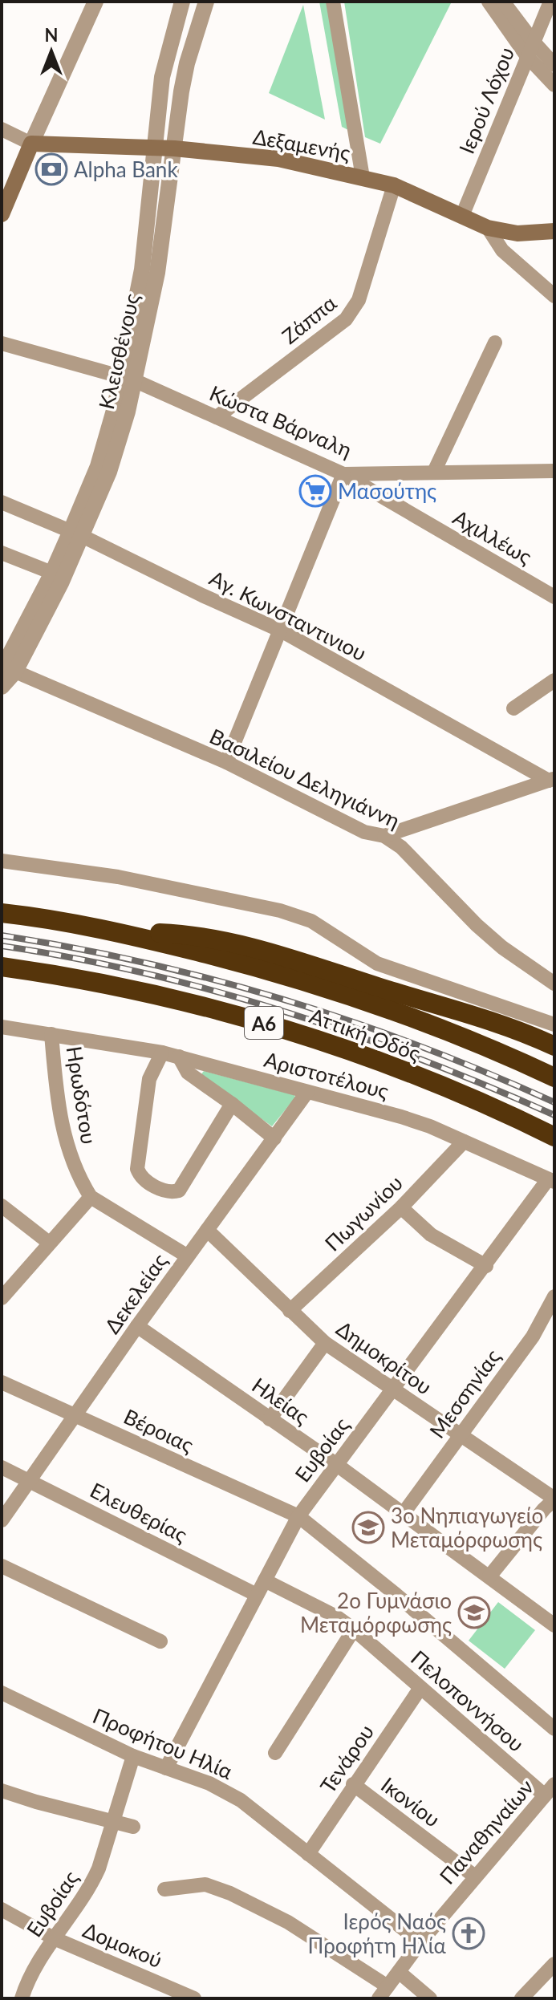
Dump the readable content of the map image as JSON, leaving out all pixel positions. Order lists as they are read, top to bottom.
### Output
{
  "streets": {
    "highway": ["Α6", "Αττική Οδός"],
    "main road": ["Δεξαμενής"],
    "street": [
      "Ιερού Λόχου",
      "Ζάππα",
      "Κλεισθένους",
      "Κώστα Βάρναλη",
      "Αχιλλέως",
      "Αγ. Κωνσταντινιου",
      "Βασιλείου Δεληγιάννη",
      "Αριστοτέλους",
      "Ηρωδότου",
      "Πωγωνίου",
      "Δεκελείας",
      "Δημοκρίτου",
      "Μεσσηνίας",
      "Ηλείας",
      "Βέροιας",
      "Ευβοίας",
      "Ελευθερίας",
      "Πελοποννήσου",
      "Προφήτου Ηλία",
      "Τενάρου",
      "Ικονίου",
      "Παναθηναίων",
      "Δομοκού"
    ]
  },
  "crossings": [
    ["Ιερού Λόχου", "Δεξαμενής"],
    ["Δεξαμενής", "Ζάππα"],
    ["Δεξαμενής", "Κλεισθένους"],
    ["Ζάππα", "Κώστα Βάρναλη"],
    ["Κλεισθένους", "Κώστα Βάρναλη"],
    ["Κλεισθένους", "Αγ. Κωνσταντινιου"],
    ["Κλεισθένους", "Βασιλείου Δεληγιάννη"],
    ["Κώστα Βάρναλη", "Αχιλλέως"],
    ["Αριστοτέλους", "Ηρωδότου"],
    ["Αριστοτέλους", "Πωγωνίου"],
    ["Αριστοτέλους", "Δεκελείας"],
    ["Αριστοτέλους", "Ευβοίας"],
    ["Πωγωνίου", "Δημοκρίτου"],
    ["Δεκελείας", "Δημοκρίτου"],
    ["Δεκελείας", "Ηλείας"],
    ["Δεκελείας", "Βέροιας"],
    ["Δεκελείας", "Ελευθερίας"],
    ["Δημοκρίτου", "Μεσσηνίας"],
    ["Δημοκρίτου", "Ευβοίας"],
    ["Μεσσηνίας", "Ηλείας"],
    ["Ηλείας", "Ευβοίας"],
    ["Βέροιας", "Ευβοίας"],
    ["Ευβοίας", "Ελευθερίας"],
    ["Ευβοίας", "Πελοποννήσου"],
    ["Ευβοίας", "Προφήτου Ηλία"],
    ["Ευβοίας", "Δομοκού"],
    ["Πελοποννήσου", "Τενάρου"],
    ["Πελοποννήσου", "Παναθηναίων"],
    ["Προφήτου Ηλία", "Τενάρου"],
    ["Προφήτου Ηλία", "Παναθηναίων"],
    ["Τενάρου", "Ικονίου"],
    ["Ικονίου", "Παναθηναίων"]
  ],
  "places": {
    "bank": ["Alpha Bank"],
    "supermarket": ["Μασούτης"],
    "school or university": ["3ο Νηπιαγωγείο Μεταμόρφωσης", "2ο Γυμνάσιο Μεταμόρφωσης"],
    "church": ["Ιερός Ναός Προφήτη Ηλία"]
  },
  "north": "top"
}
